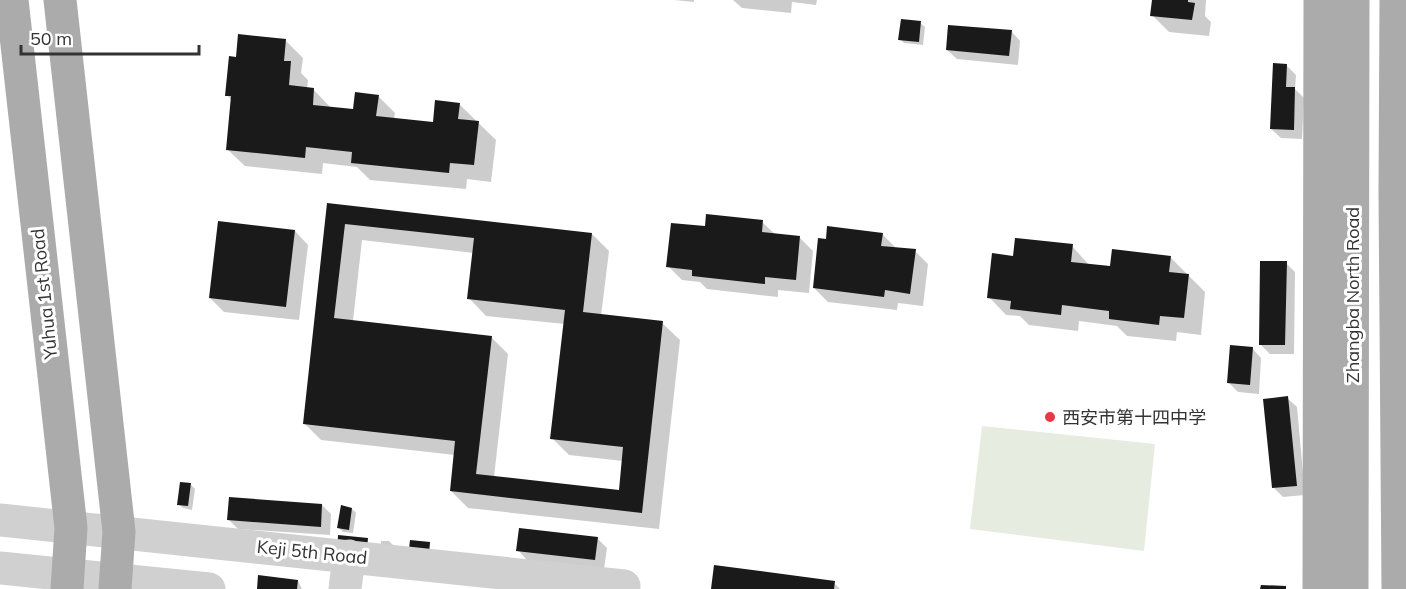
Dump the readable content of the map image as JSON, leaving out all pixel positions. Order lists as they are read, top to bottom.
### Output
{
  "streets": {
    "main road": ["Yuhua 1st Road", "Zhangba North Road"],
    "street": ["Keji 5th Road"]
  },
  "crossings": [
    ["Yuhua 1st Road", "Keji 5th Road"]
  ],
  "places": ["西安市第十四中学"],
  "scale_bar": "50 m"
}
